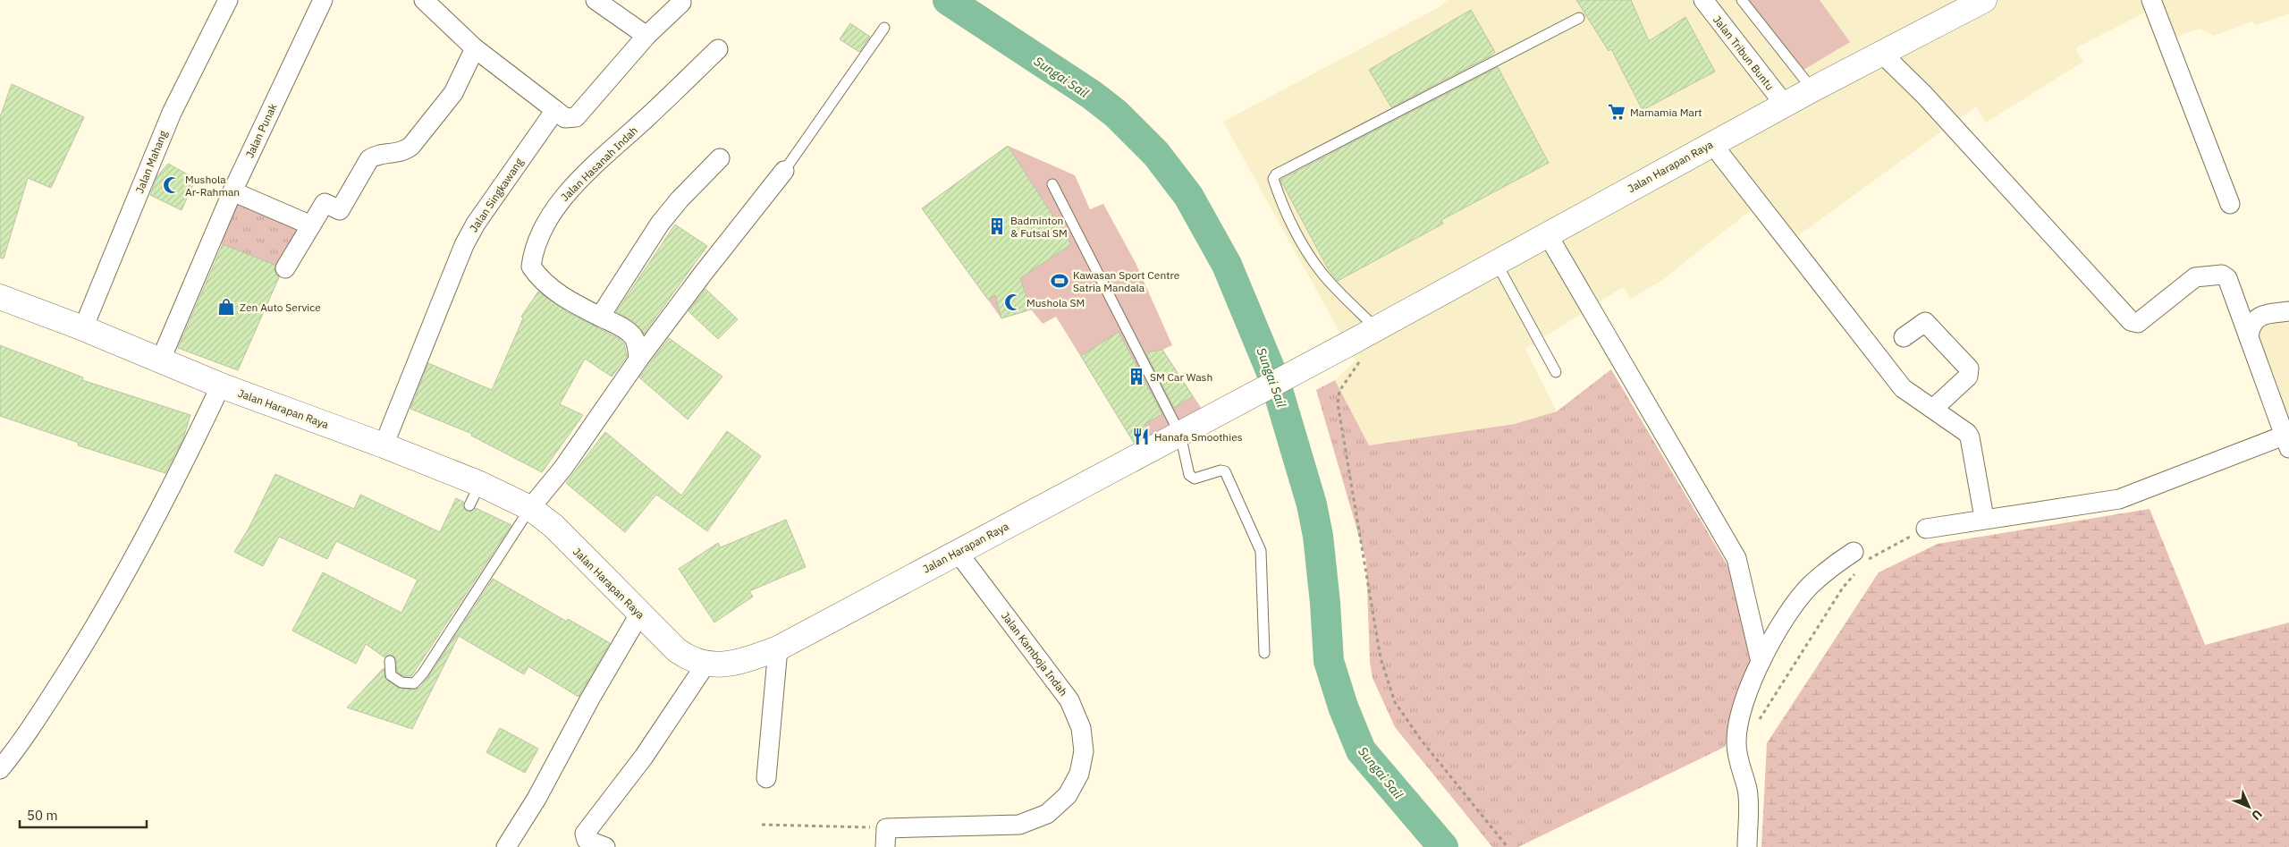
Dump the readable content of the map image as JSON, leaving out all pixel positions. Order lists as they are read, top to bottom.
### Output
{
  "streets": {
    "main road": ["Jalan Harapan Raya"],
    "street": [
      "Jalan Tribun Buntu",
      "Jalan Punak",
      "Jalan Mahang",
      "Jalan Hasanah Indah",
      "Jalan Singkawang",
      "Jalan Kamboja Indah"
    ]
  },
  "crossings": [
    ["Jalan Tribun Buntu", "Jalan Harapan Raya"],
    ["Jalan Punak", "Jalan Harapan Raya"],
    ["Jalan Mahang", "Jalan Harapan Raya"],
    ["Jalan Harapan Raya", "Jalan Singkawang"],
    ["Jalan Harapan Raya", "Jalan Kamboja Indah"]
  ],
  "water": ["Sungai Sail"],
  "places": {
    "supermarket": ["Mamamia Mart"],
    "mosque": ["Mushola Ar-Rahman", "Mushola SM"],
    "building": ["Badminton & Futsal SM", "SM Car Wash"],
    "sports": ["Kawasan Sport Centre Satria Mandala"],
    "shop": ["Zen Auto Service"],
    "restaurant": ["Hanafa Smoothies"]
  },
  "scale_bar": "50 m",
  "north": "bottom right"
}
